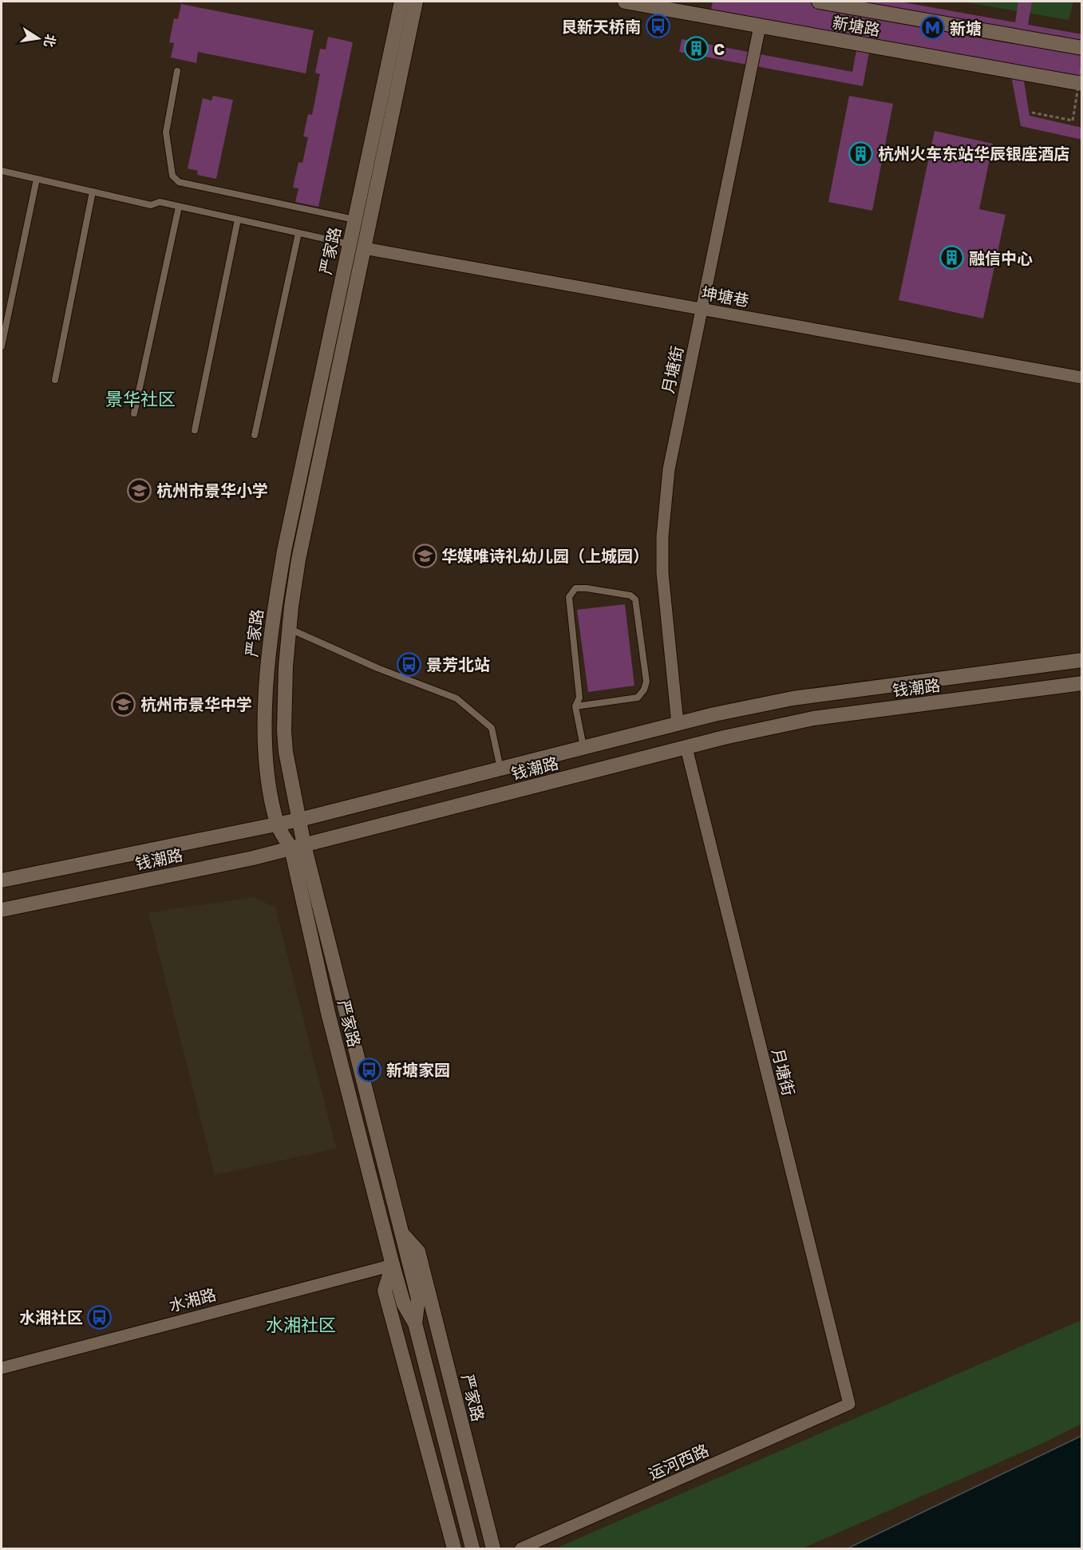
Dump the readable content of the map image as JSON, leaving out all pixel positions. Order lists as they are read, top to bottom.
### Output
{
  "streets": {
    "street": [
      "新塘路",
      "严家路",
      "坤塘巷",
      "月塘街",
      "钱潮路",
      "水湘路",
      "运河西路"
    ]
  },
  "crossings": [
    ["新塘路", "月塘街"],
    ["严家路", "坤塘巷"],
    ["严家路", "钱潮路"],
    ["严家路", "水湘路"],
    ["坤塘巷", "月塘街"],
    ["月塘街", "钱潮路"],
    ["月塘街", "运河西路"]
  ],
  "districts": ["景华社区", "水湘社区"],
  "places": {
    "bus stop": [
      "艮新天桥南",
      "景芳北站",
      "新塘家园",
      "水湘社区"
    ],
    "metro station": ["新塘"],
    "building": ["C", "杭州火车东站华辰银座酒店", "融信中心"],
    "school or university": ["杭州市景华小学", "华媒唯诗礼幼儿园（上城园）", "杭州市景华中学"]
  },
  "north": "right"
}
